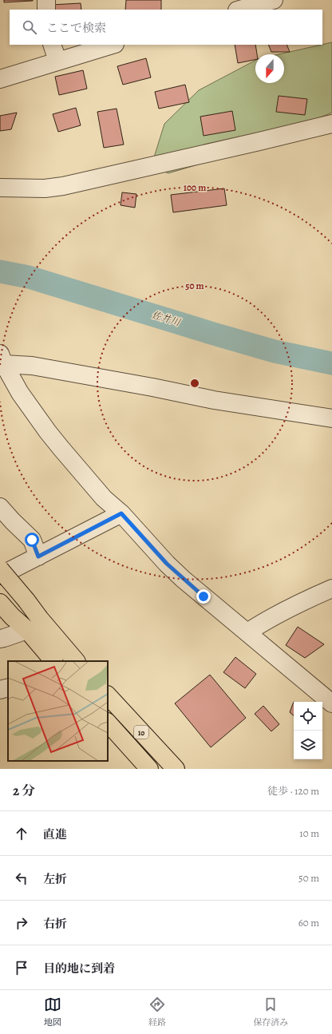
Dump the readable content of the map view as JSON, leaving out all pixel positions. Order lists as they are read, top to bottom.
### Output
{
  "streets": {
    "highway": ["10"]
  },
  "water": ["佐井川"],
  "north": "bottom",
  "page": {
    "search": "ここで検索",
    "heading": ["2 分", "徒歩 · 120 m"],
    "list": [
      ["直進", "10 m"],
      ["左折", "50 m"],
      ["右折", "60 m"],
      "目的地に到着"
    ],
    "nav": ["地図", "経路", "保存済み"]
  },
  "rings": ["100 m", "50 m"]
}
